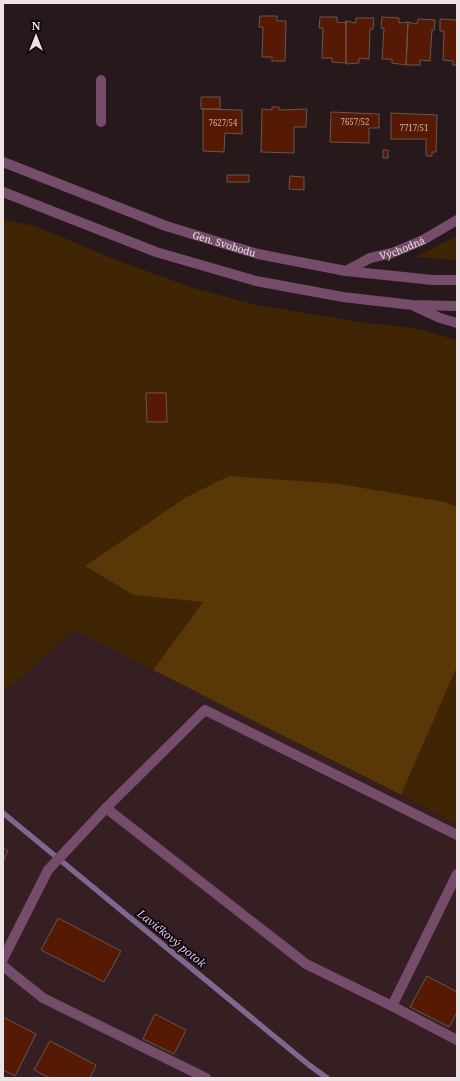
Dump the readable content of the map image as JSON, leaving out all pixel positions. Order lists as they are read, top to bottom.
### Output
{
  "streets": {
    "street": ["Gen. Svobodu", "Východná"]
  },
  "crossings": [
    ["Gen. Svobodu", "Východná"]
  ],
  "water": ["Lavičkový potok"],
  "house_numbers": ["7657/52", "7627/54", "7717/51"],
  "north": "top"
}
